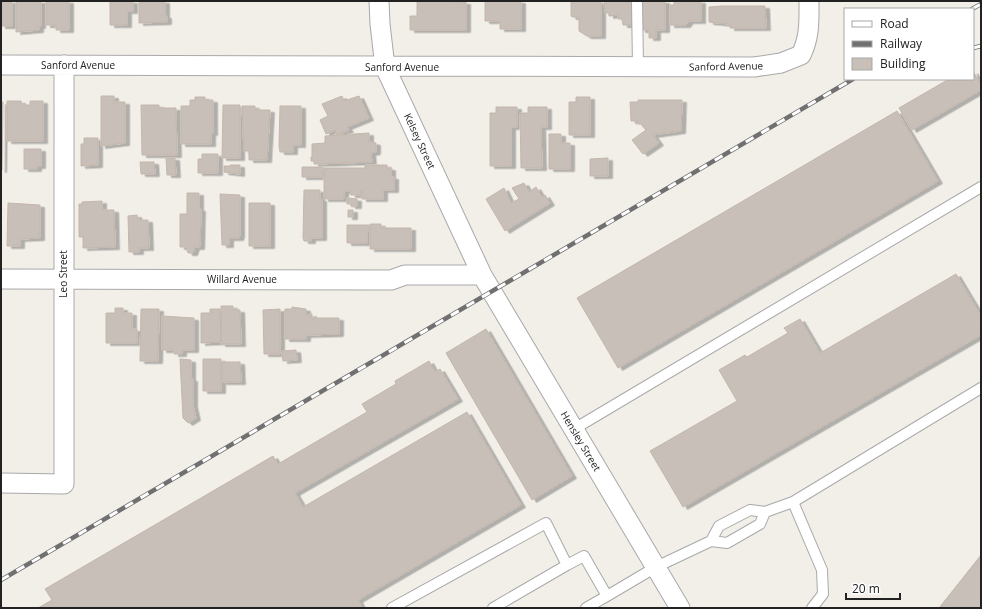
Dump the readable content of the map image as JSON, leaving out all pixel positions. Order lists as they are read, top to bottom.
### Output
{
  "streets": {
    "street": [
      "Sanford Avenue",
      "Kelsey Street",
      "Leo Street",
      "Willard Avenue",
      "Hensley Street"
    ]
  },
  "crossings": [
    ["Sanford Avenue", "Kelsey Street"],
    ["Sanford Avenue", "Leo Street"],
    ["Kelsey Street", "Willard Avenue"],
    ["Kelsey Street", "Hensley Street"],
    ["Leo Street", "Willard Avenue"],
    ["Willard Avenue", "Hensley Street"]
  ],
  "legend": ["Road", "Railway", "Building"],
  "scale_bar": "20 m"
}
